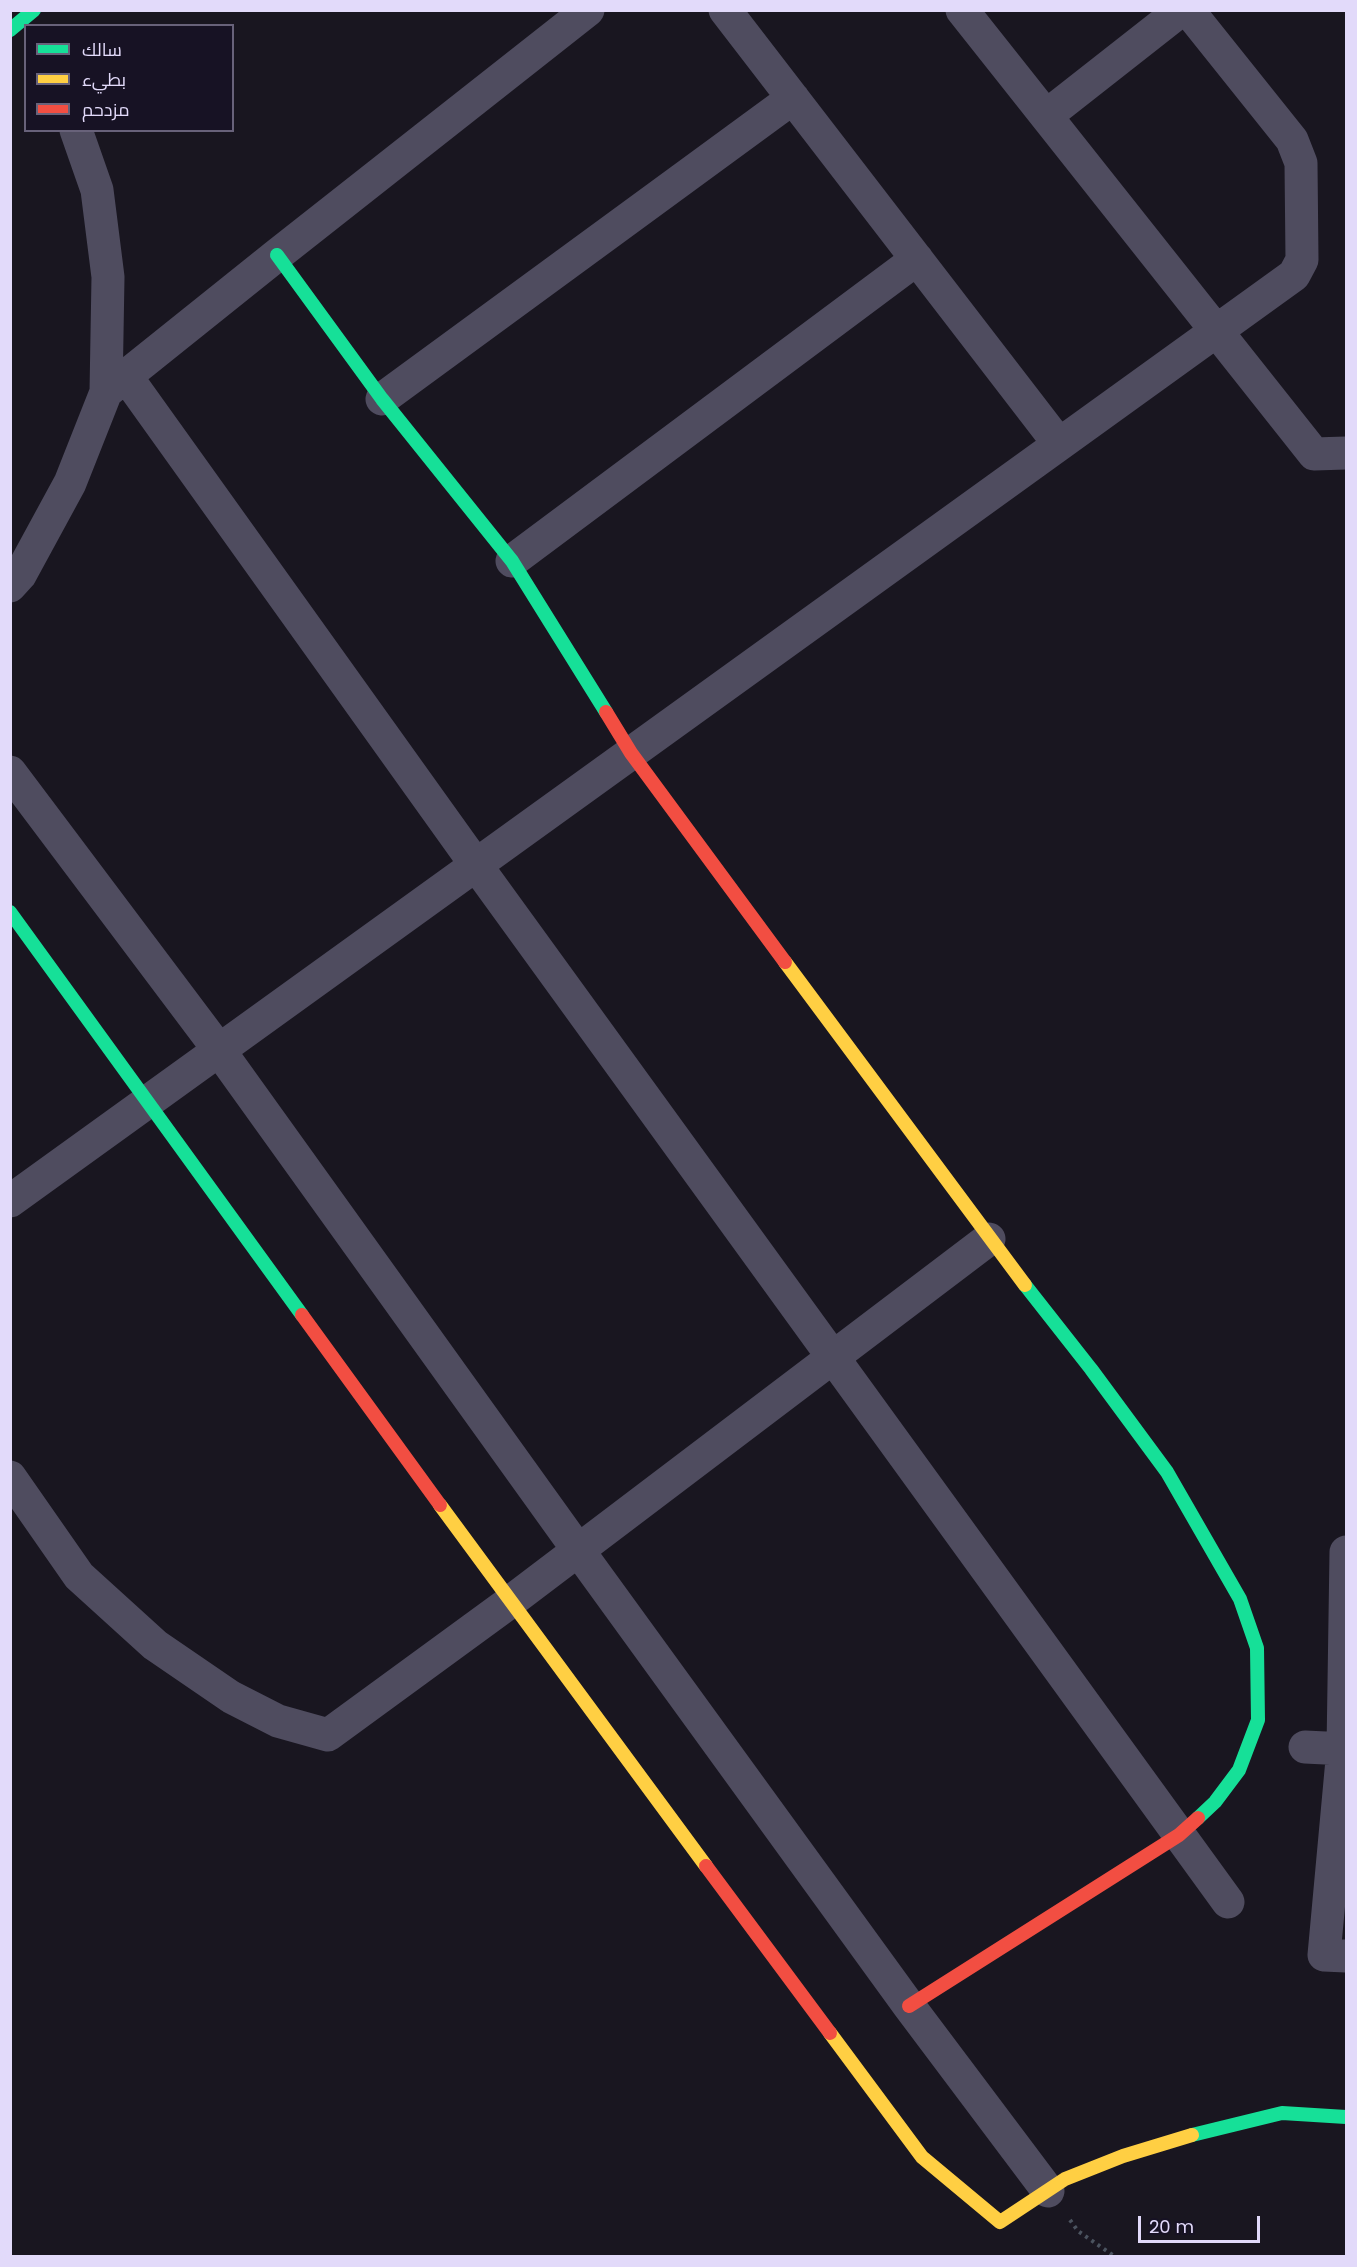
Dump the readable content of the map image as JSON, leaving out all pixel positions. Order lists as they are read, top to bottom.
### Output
{
  "legend": ["سالك", "بطيء", "مزدحم"],
  "scale_bar": "20 m"
}
